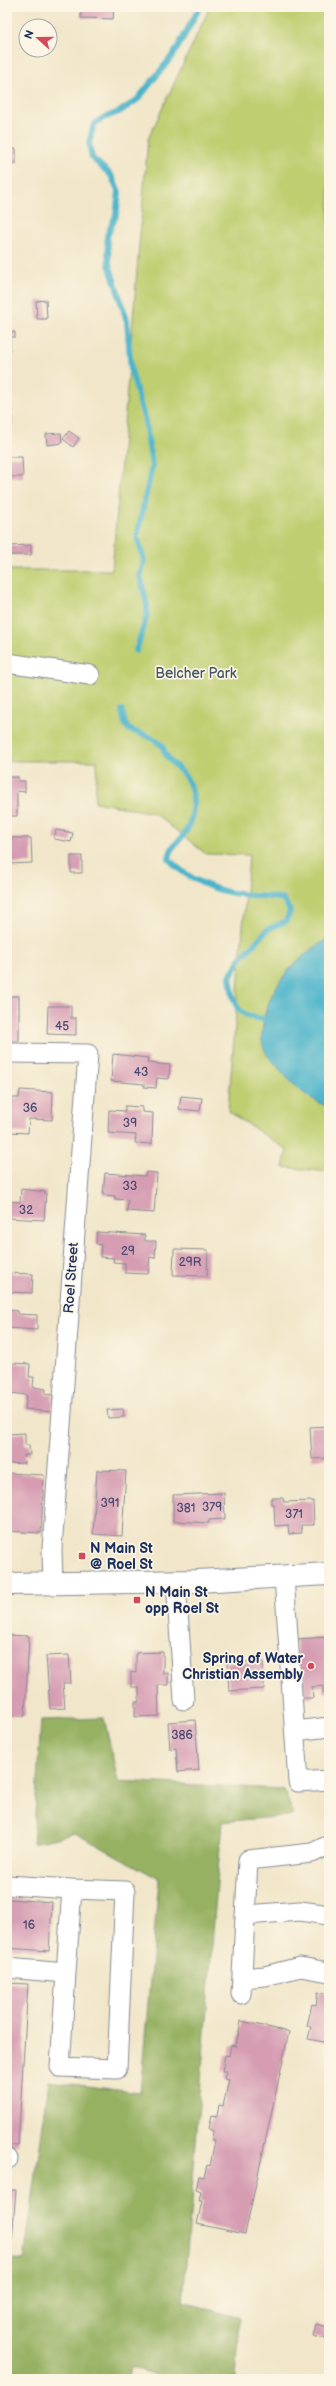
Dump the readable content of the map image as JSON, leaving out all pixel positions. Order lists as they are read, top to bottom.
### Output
{
  "streets": {
    "street": ["Roel Street"]
  },
  "parks": ["Belcher Park"],
  "places": {
    "transit": ["N Main St @ Roel St", "N Main St opp Roel St"],
    "other": ["Spring of Water Christian Assembly"]
  },
  "house_numbers": [
    "45",
    "43",
    "36",
    "39",
    "33",
    "32",
    "29",
    "29R",
    "391",
    "379",
    "381",
    "371",
    "386",
    "16"
  ],
  "north": "left"
}
